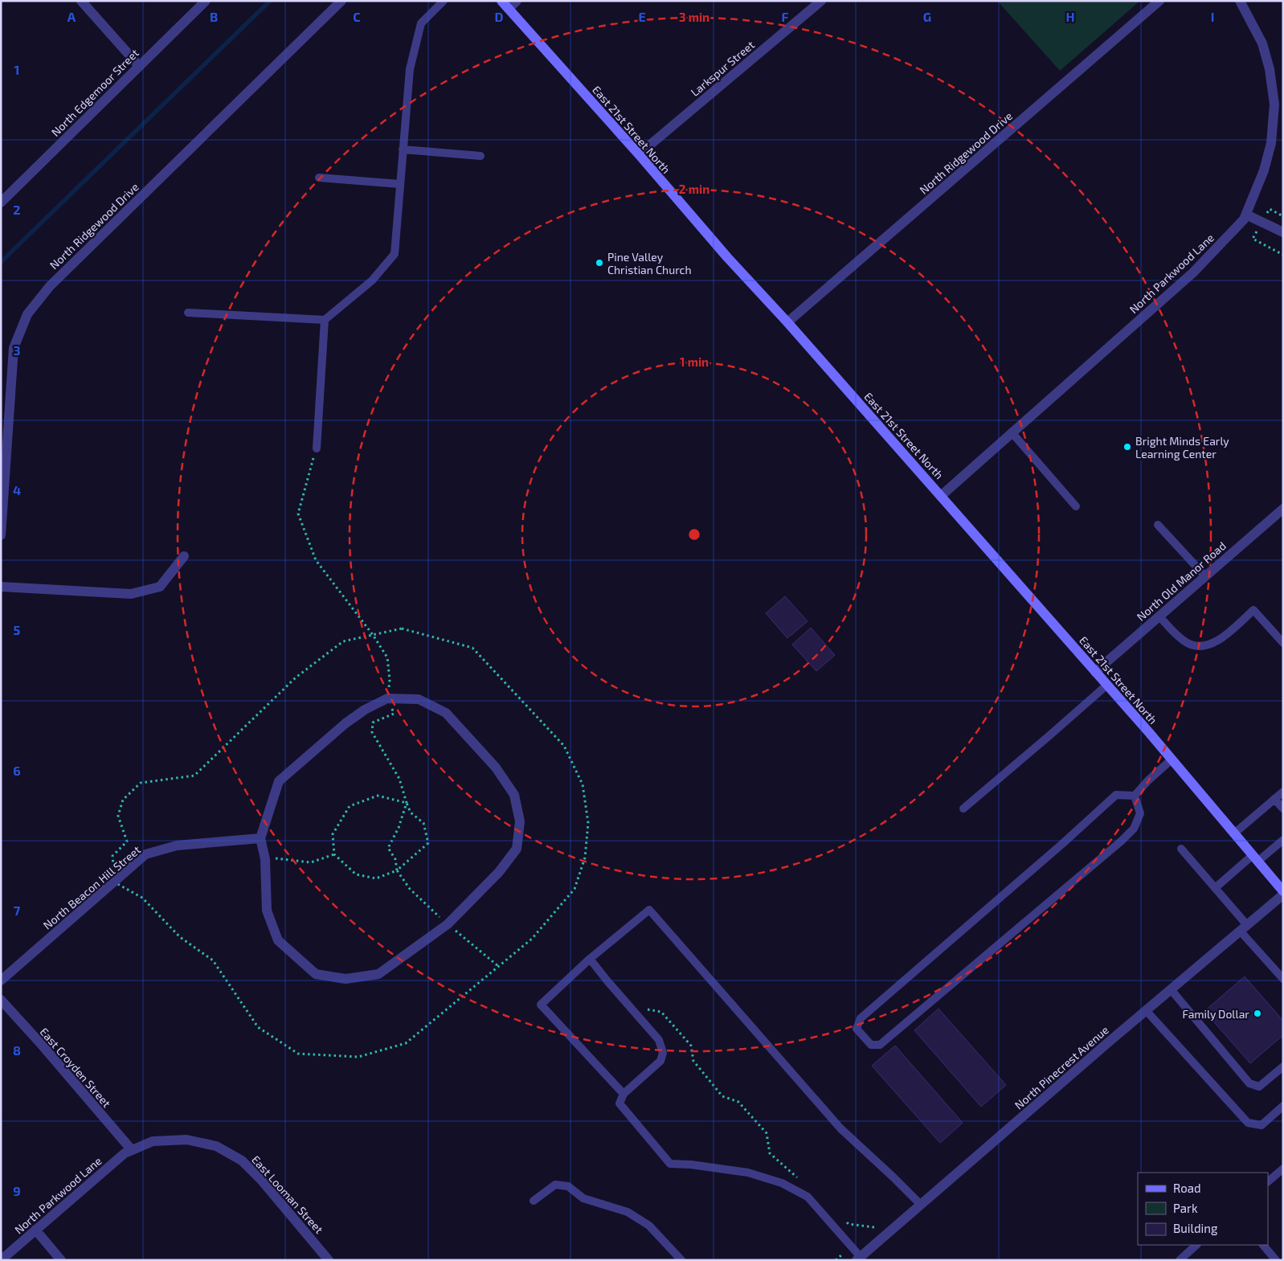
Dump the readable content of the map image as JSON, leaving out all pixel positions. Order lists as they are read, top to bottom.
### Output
{
  "streets": {
    "main road": ["East 21st Street North"],
    "street": [
      "Larkspur Street",
      "North Edgemoor Street",
      "North Ridgewood Drive",
      "North Parkwood Lane",
      "North Old Manor Road",
      "North Beacon Hill Street",
      "East Croyden Street",
      "North Pinecrest Avenue",
      "East Looman Street"
    ]
  },
  "crossings": [
    ["Larkspur Street", "East 21st Street North"],
    ["East 21st Street North", "North Ridgewood Drive"],
    ["East 21st Street North", "North Parkwood Lane"],
    ["East 21st Street North", "North Old Manor Road"],
    ["North Parkwood Lane", "East Croyden Street"],
    ["North Parkwood Lane", "East Looman Street"],
    ["East Croyden Street", "East Looman Street"]
  ],
  "places": ["Pine Valley Christian Church", "Bright Minds Early Learning Center", "Family Dollar"],
  "legend": ["Road", "Park", "Building"],
  "grid": {
    "columns": [
      "A",
      "B",
      "C",
      "D",
      "E",
      "F",
      "G",
      "H",
      "I"
    ],
    "rows": [
      "1",
      "2",
      "3",
      "4",
      "5",
      "6",
      "7",
      "8",
      "9"
    ]
  },
  "rings": ["3 min", "2 min", "1 min"]
}
